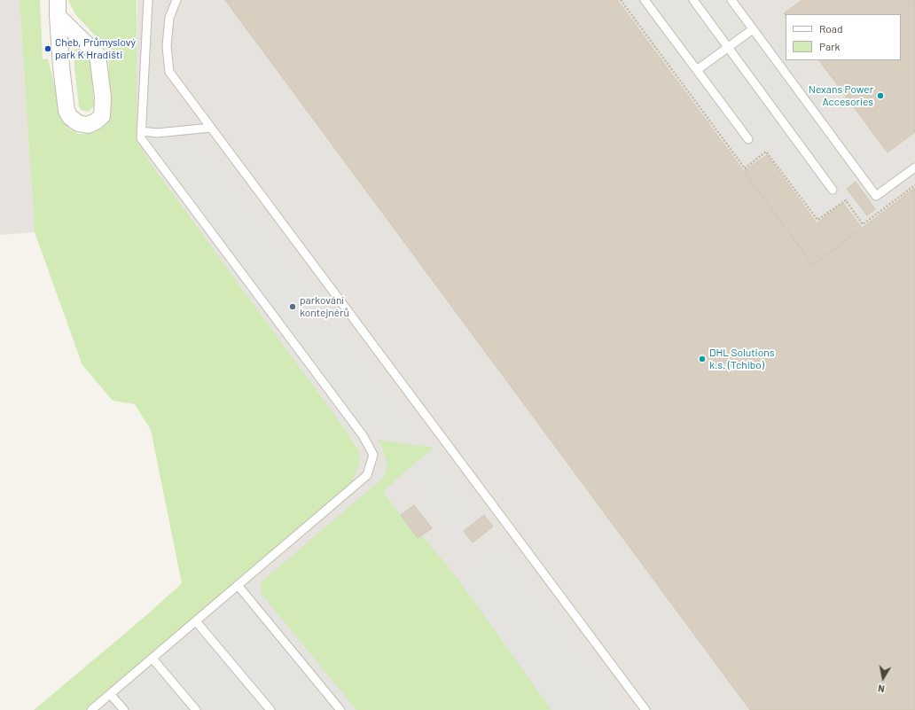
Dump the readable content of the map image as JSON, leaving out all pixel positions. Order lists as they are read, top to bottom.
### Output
{
  "places": [
    "Cheb, Průmyslový park K Hradišti",
    "Nexans Power Accesories",
    "parkování kontejnérů",
    "DHL Solutions k.s. (Tchibo)"
  ],
  "legend": ["Road", "Park"],
  "north": "bottom"
}
